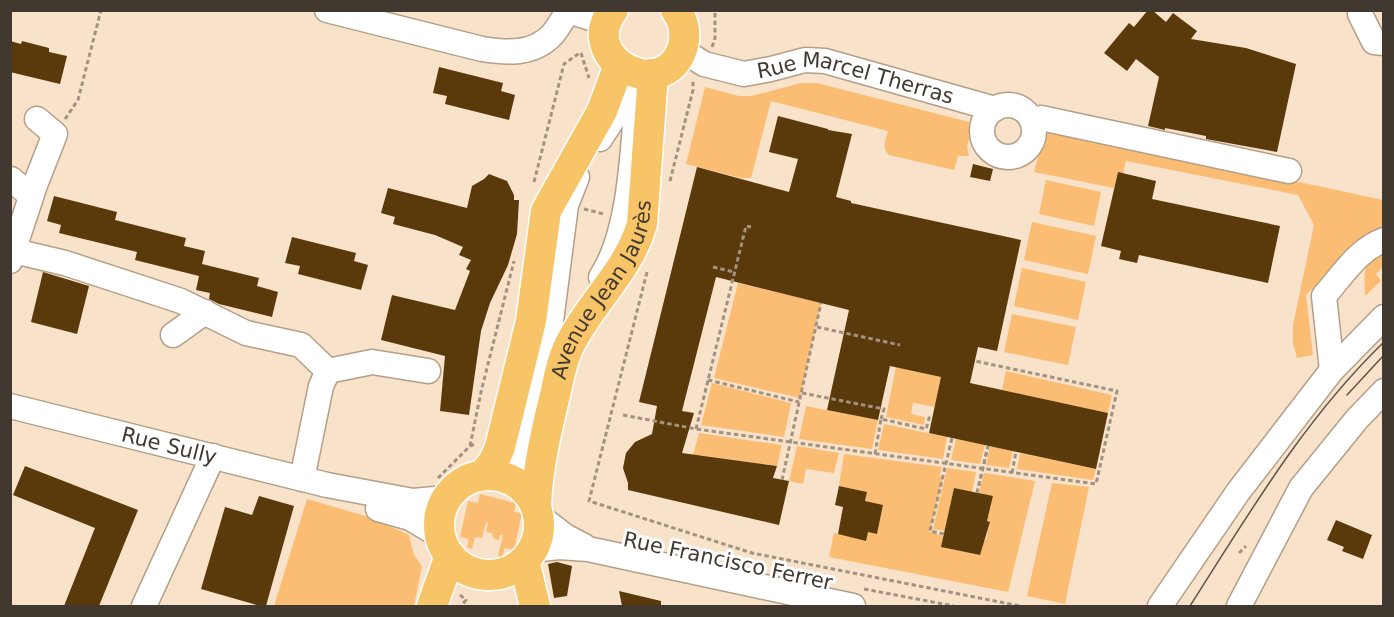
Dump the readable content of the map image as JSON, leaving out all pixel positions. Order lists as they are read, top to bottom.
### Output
{
  "streets": {
    "main road": ["Avenue Jean Jaurès"],
    "street": ["Rue Marcel Therras", "Rue Sully", "Rue Francisco Ferrer"]
  },
  "crossings": [
    ["Avenue Jean Jaurès", "Rue Sully"],
    ["Avenue Jean Jaurès", "Rue Francisco Ferrer"],
    ["Rue Sully", "Rue Francisco Ferrer"]
  ]
}
